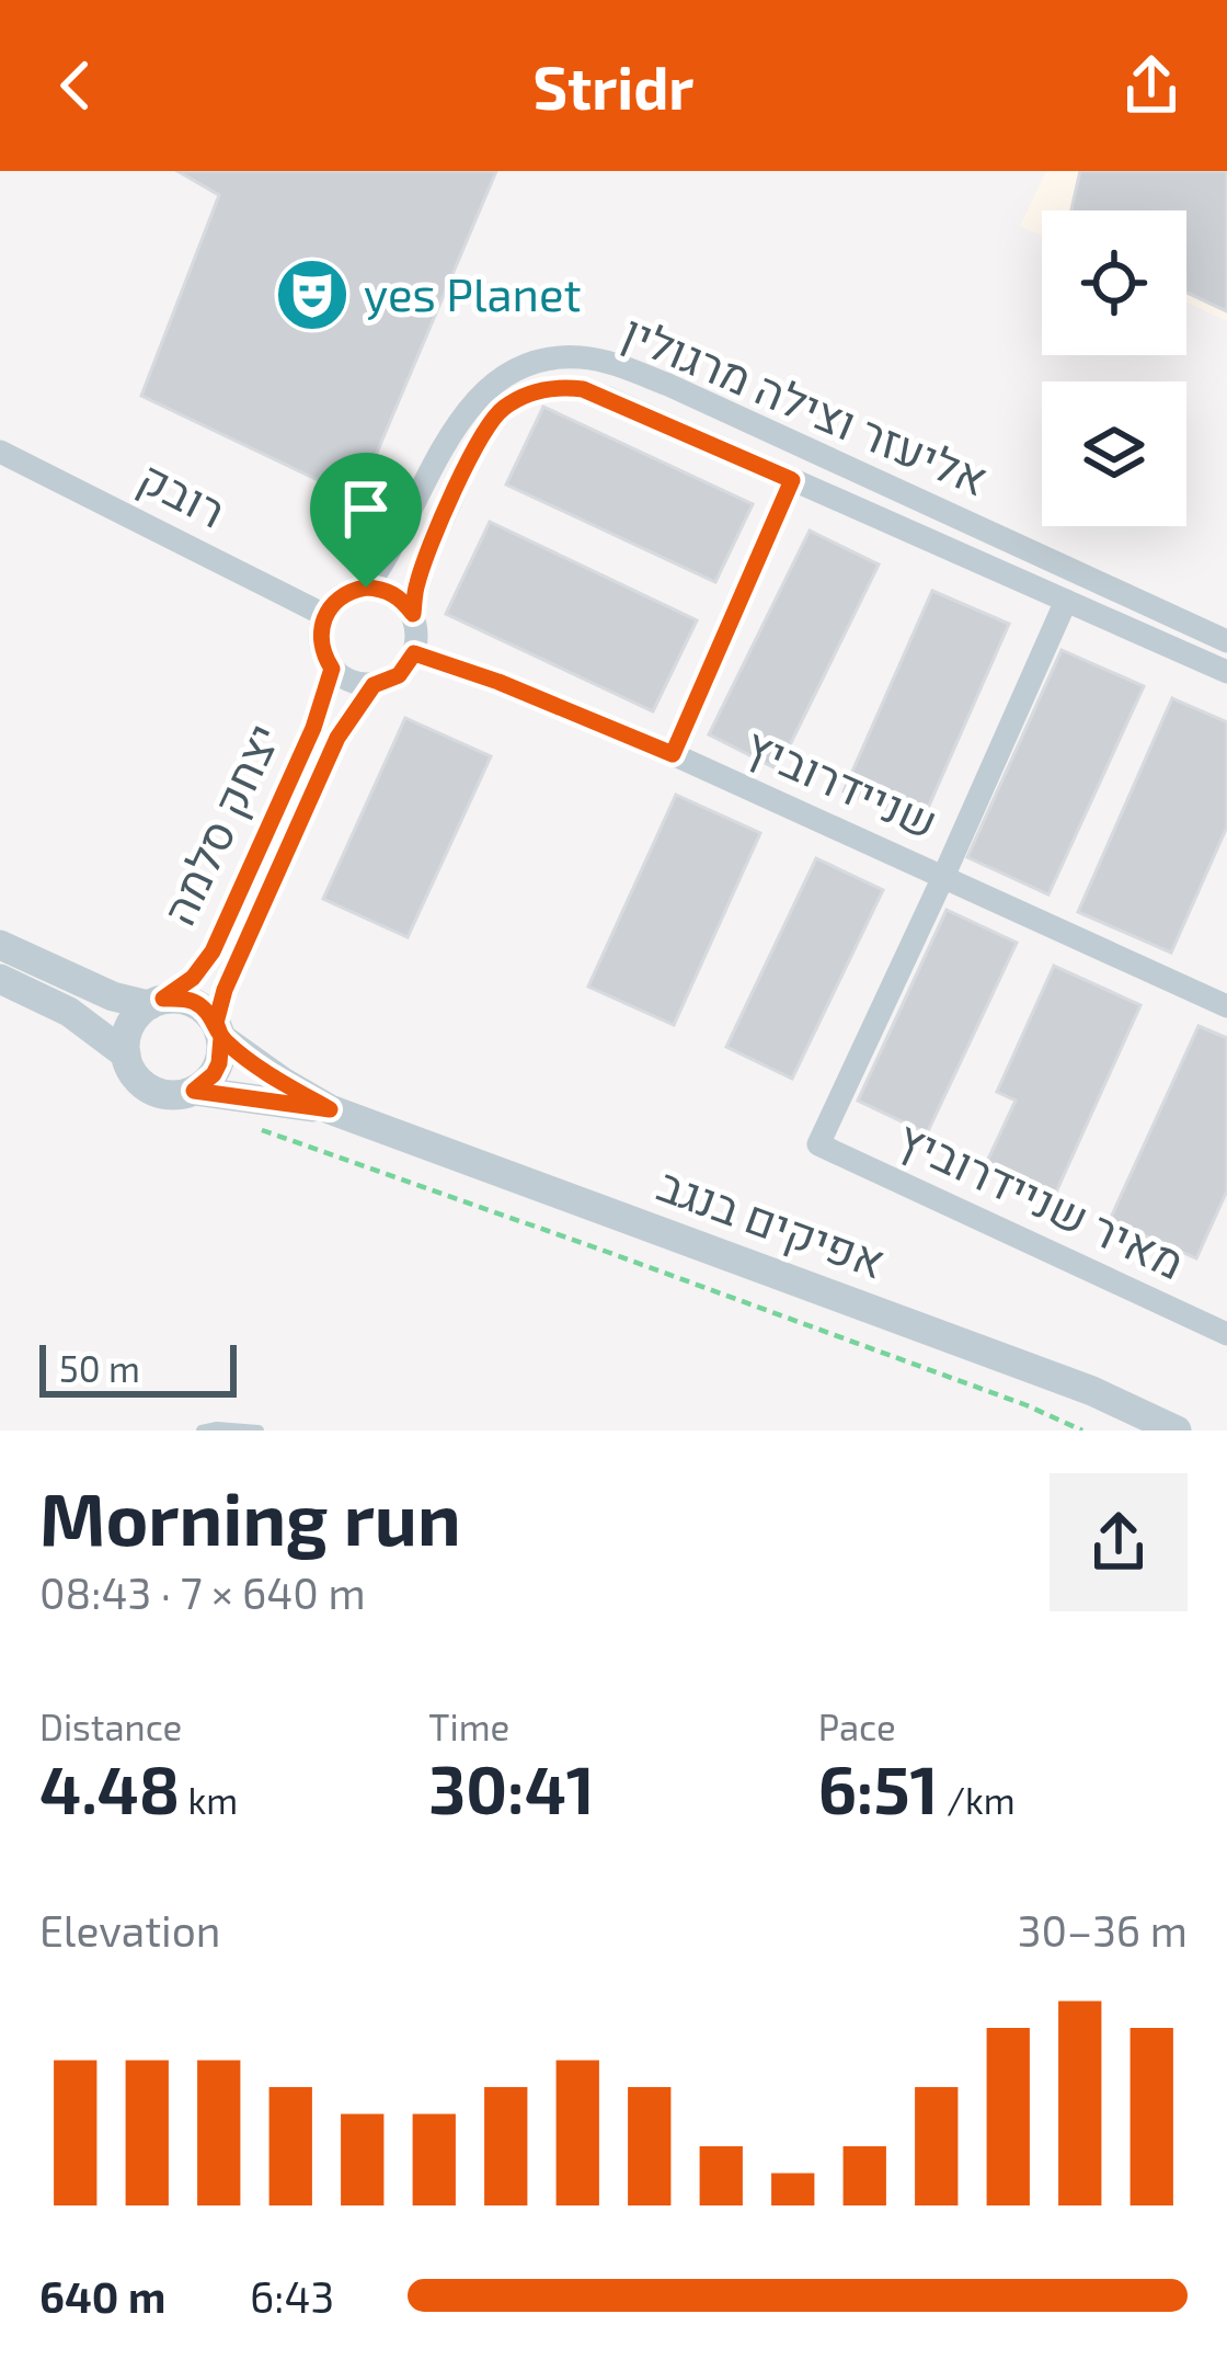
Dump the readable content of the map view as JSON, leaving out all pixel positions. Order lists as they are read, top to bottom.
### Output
{
  "streets": {
    "street": [
      "אליעזר וצילה מרגולין",
      "רובק",
      "שניידרוביץ",
      "יצחק סלמה",
      "מאיר שניידרוביץ",
      "אפיקים בנגב"
    ]
  },
  "crossings": [
    ["אליעזר וצילה מרגולין", "רובק"],
    ["אליעזר וצילה מרגולין", "שניידרוביץ"],
    ["אליעזר וצילה מרגולין", "יצחק סלמה"],
    ["רובק", "שניידרוביץ"],
    ["רובק", "יצחק סלמה"],
    ["שניידרוביץ", "יצחק סלמה"],
    ["שניידרוביץ", "מאיר שניידרוביץ"],
    ["יצחק סלמה", "אפיקים בנגב"]
  ],
  "places": {
    "theatre": ["yes Planet"]
  },
  "scale_bar": "50 m",
  "page": {
    "header": "Stridr",
    "scale": "50 m",
    "heading": ["Morning run", "08:43 · 7 × 640 m"],
    "stats": [
      ["Distance", "4.48 km"],
      ["Time", "30:41"],
      ["Pace", "6:51 /km"]
    ],
    "chart": ["Elevation", "30–36 m"],
    "list": [
      {
        "name": "640 m",
        "note": "6:43"
      }
    ]
  }
}
